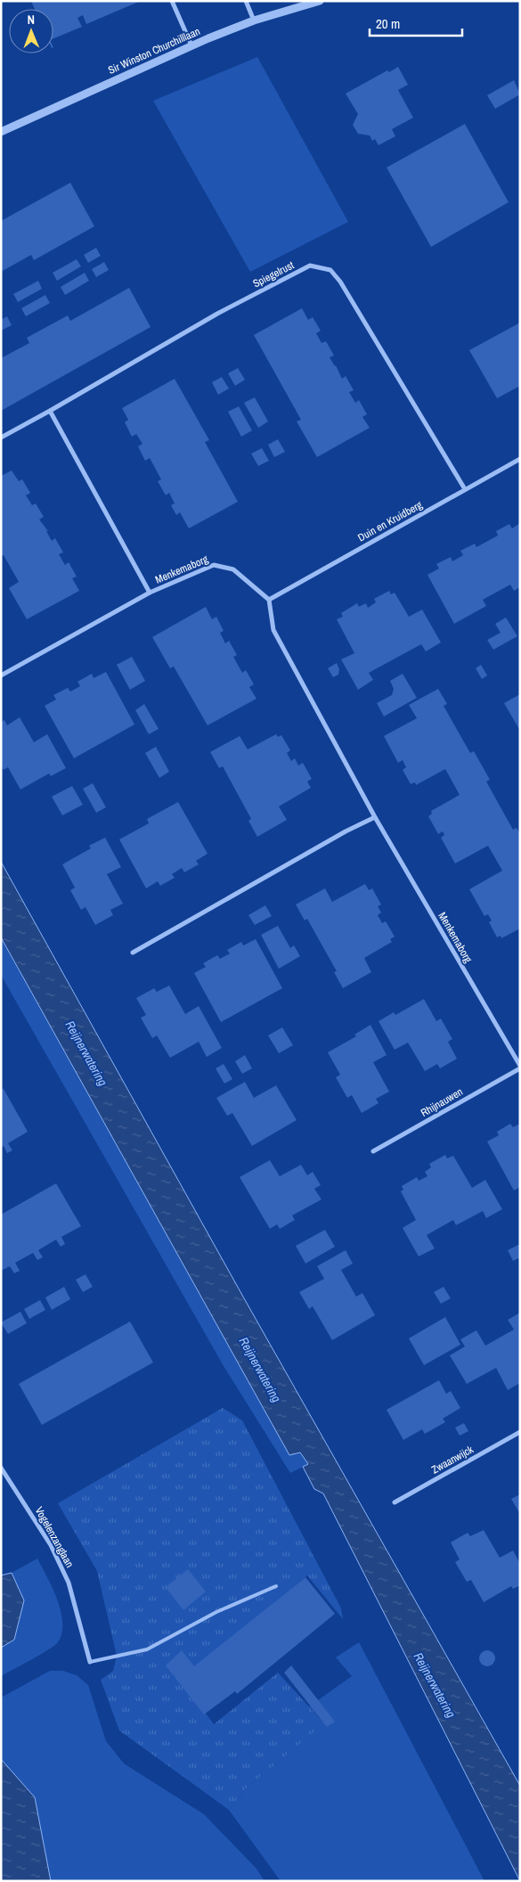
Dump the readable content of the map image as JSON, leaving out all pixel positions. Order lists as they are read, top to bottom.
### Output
{
  "streets": {
    "street": [
      "Sir Winston Churchilllaan",
      "Spiegelrust",
      "Duin en Kruidberg",
      "Menkemaborg",
      "Rhijnauwen",
      "Zwaanwijck",
      "Vogelenzanglaan"
    ]
  },
  "crossings": [
    ["Spiegelrust", "Duin en Kruidberg"],
    ["Duin en Kruidberg", "Menkemaborg"],
    ["Menkemaborg", "Rhijnauwen"]
  ],
  "water": ["Reijnerwatering"],
  "scale_bar": "20 m",
  "north": "top"
}
